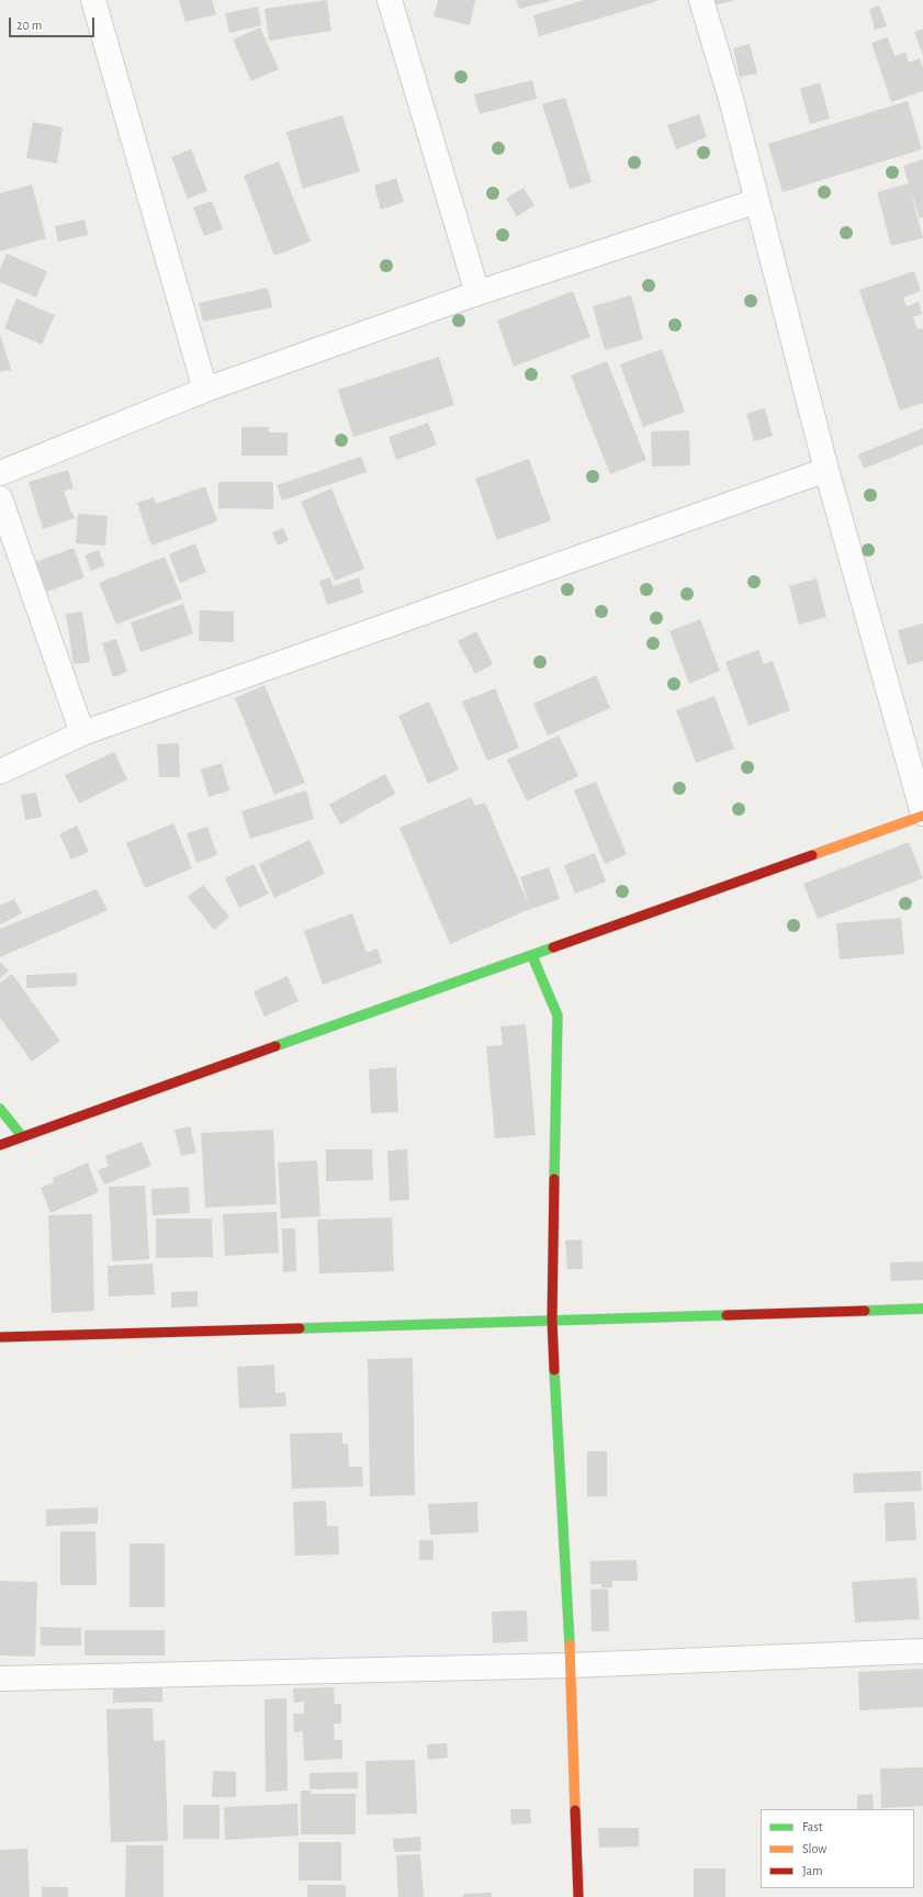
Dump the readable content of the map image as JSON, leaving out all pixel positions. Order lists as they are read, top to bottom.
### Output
{
  "legend": ["Fast", "Slow", "Jam"],
  "scale_bar": "20 m"
}
